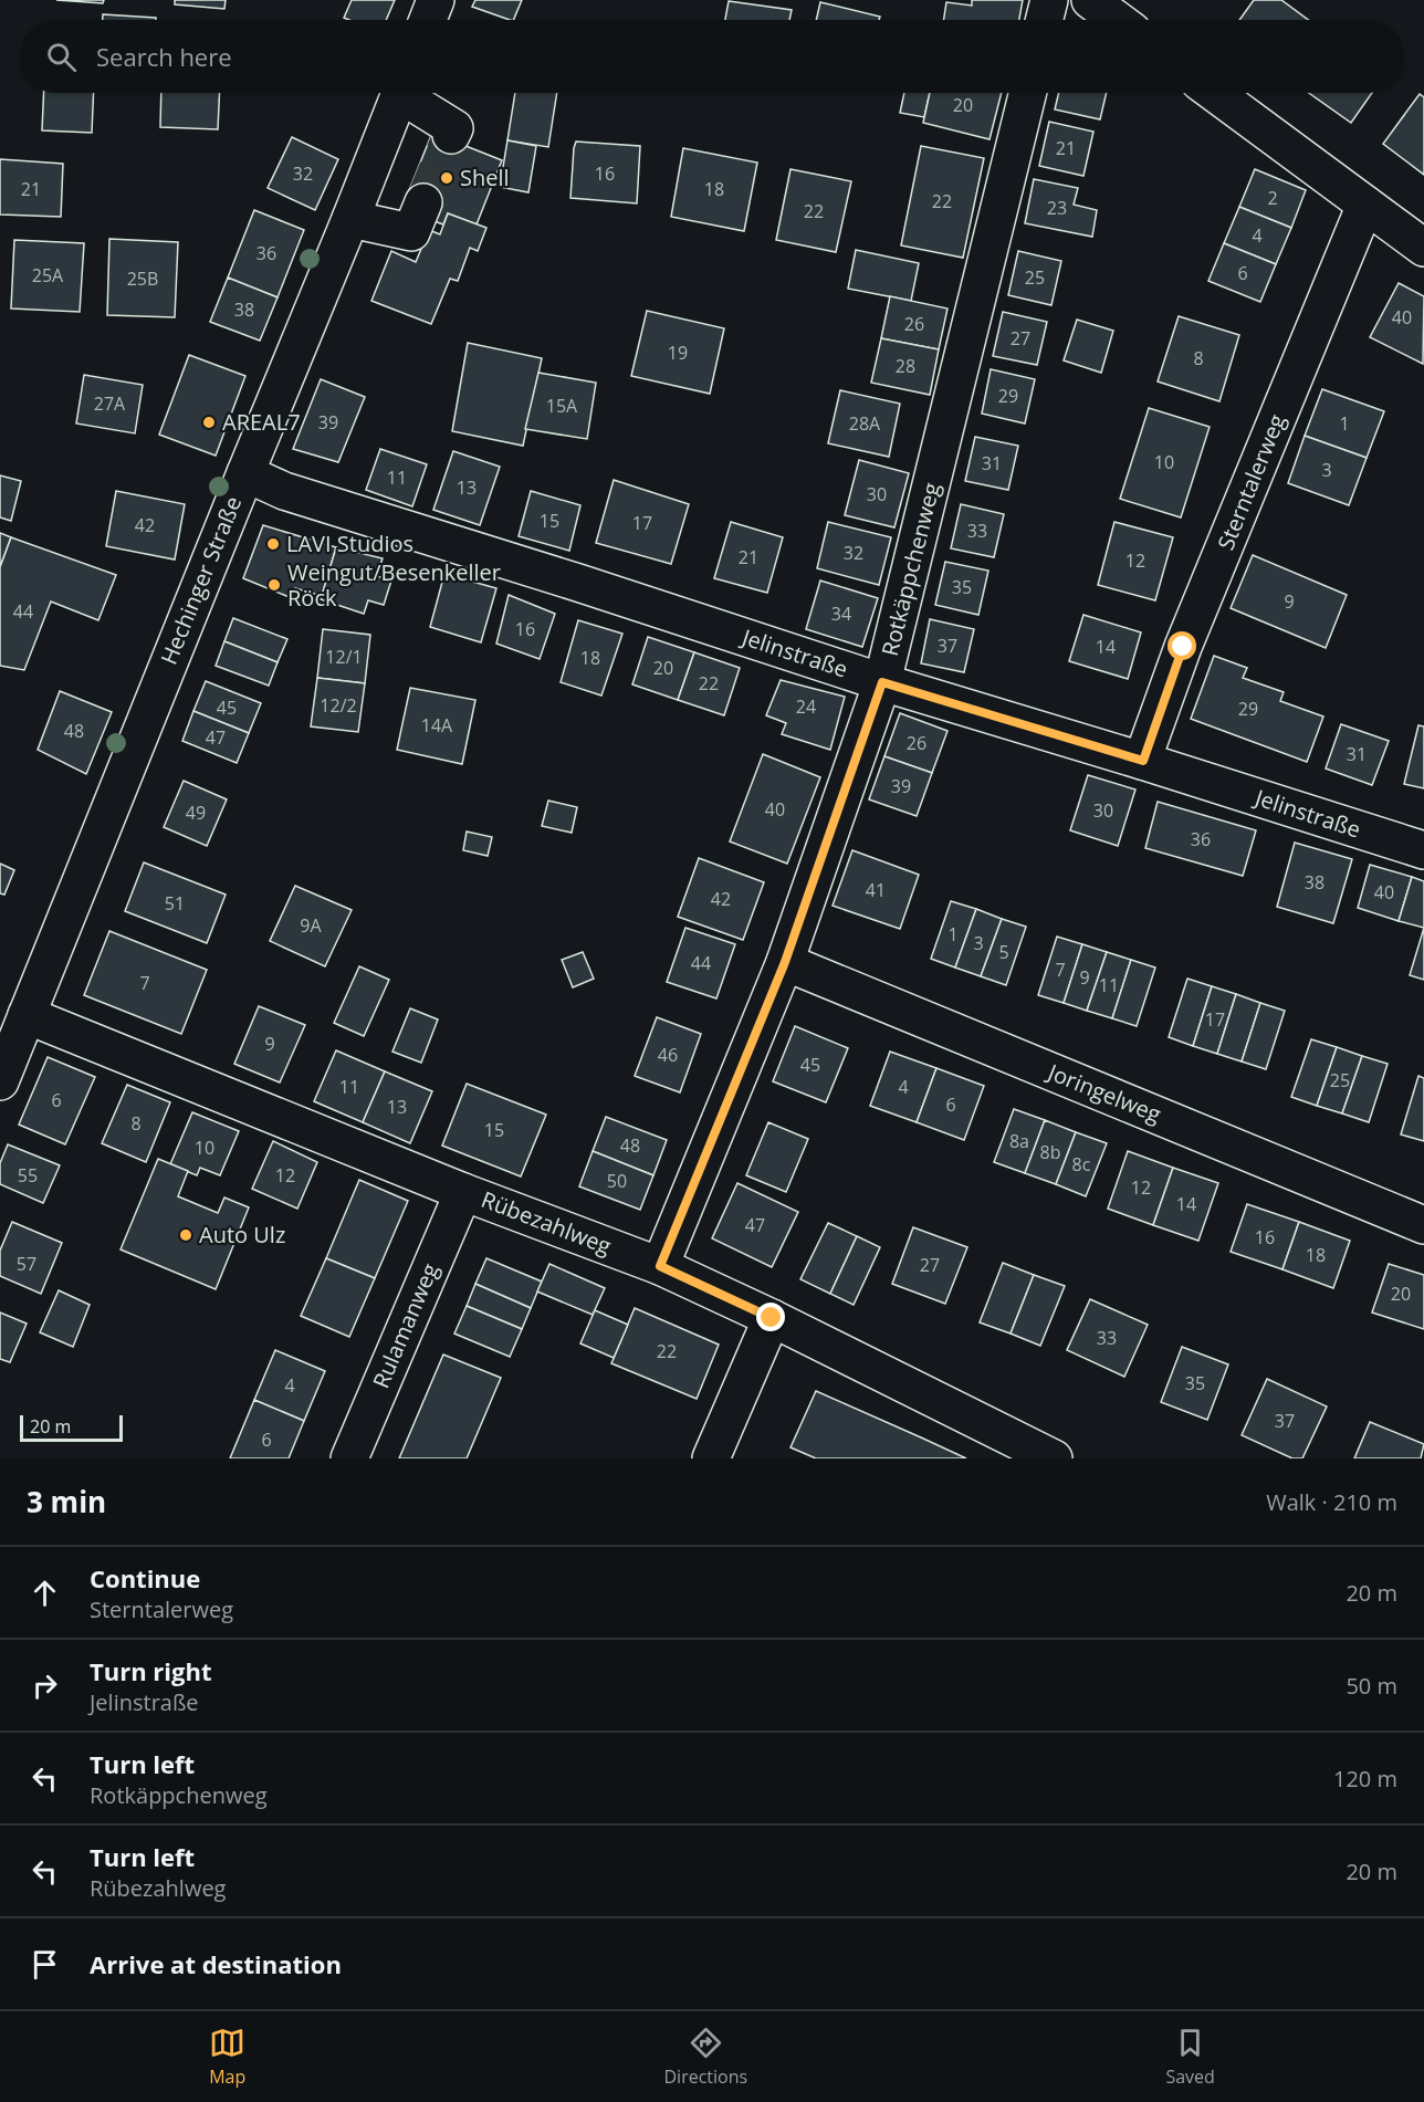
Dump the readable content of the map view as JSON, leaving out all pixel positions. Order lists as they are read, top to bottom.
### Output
{
  "streets": {
    "street": [
      "Sterntalerweg",
      "Rotkäppchenweg",
      "Hechinger Straße",
      "Jelinstraße",
      "Joringelweg",
      "Rübezahlweg",
      "Rulamanweg"
    ]
  },
  "crossings": [
    ["Sterntalerweg", "Jelinstraße"],
    ["Rotkäppchenweg", "Jelinstraße"],
    ["Rotkäppchenweg", "Joringelweg"],
    ["Rotkäppchenweg", "Rübezahlweg"],
    ["Hechinger Straße", "Jelinstraße"],
    ["Hechinger Straße", "Rübezahlweg"],
    ["Rübezahlweg", "Rulamanweg"]
  ],
  "places": [
    "Shell",
    "AREAL7",
    "LAVI Studios",
    "Weingut/Besenkeller Röck",
    "Auto Ulz"
  ],
  "house_numbers": [
    "20",
    "21",
    "32",
    "16",
    "21",
    "18",
    "2",
    "22",
    "23",
    "22",
    "4",
    "36",
    "6",
    "25A",
    "25",
    "25B",
    "38",
    "40",
    "26",
    "27",
    "19",
    "8",
    "28",
    "29",
    "27A",
    "15A",
    "39",
    "28A",
    "1",
    "10",
    "31",
    "3",
    "11",
    "13",
    "30",
    "15",
    "17",
    "42",
    "33",
    "32",
    "21",
    "12",
    "35",
    "9",
    "44",
    "34",
    "16",
    "37",
    "14",
    "12/1",
    "18",
    "20",
    "22",
    "12/2",
    "24",
    "45",
    "29",
    "14A",
    "48",
    "47",
    "26",
    "31",
    "39",
    "40",
    "30",
    "49",
    "36",
    "38",
    "41",
    "40",
    "42",
    "51",
    "9A",
    "1",
    "3",
    "5",
    "44",
    "7",
    "9",
    "7",
    "11",
    "17",
    "9",
    "46",
    "45",
    "25",
    "11",
    "4",
    "6",
    "6",
    "13",
    "8",
    "15",
    "8a",
    "48",
    "10",
    "8b",
    "8c",
    "55",
    "12",
    "50",
    "12",
    "14",
    "47",
    "16",
    "18",
    "57",
    "27",
    "20",
    "33",
    "22",
    "35",
    "4",
    "37",
    "6"
  ],
  "scale_bar": "20 m",
  "page": {
    "search": "Search here",
    "scale": "20 m",
    "heading": ["3 min", "Walk · 210 m"],
    "list": [
      ["Continue", "Sterntalerweg", "20 m"],
      ["Turn right", "Jelinstraße", "50 m"],
      ["Turn left", "Rotkäppchenweg", "120 m"],
      ["Turn left", "Rübezahlweg", "20 m"],
      "Arrive at destination"
    ],
    "nav": ["Map", "Directions", "Saved"]
  }
}
